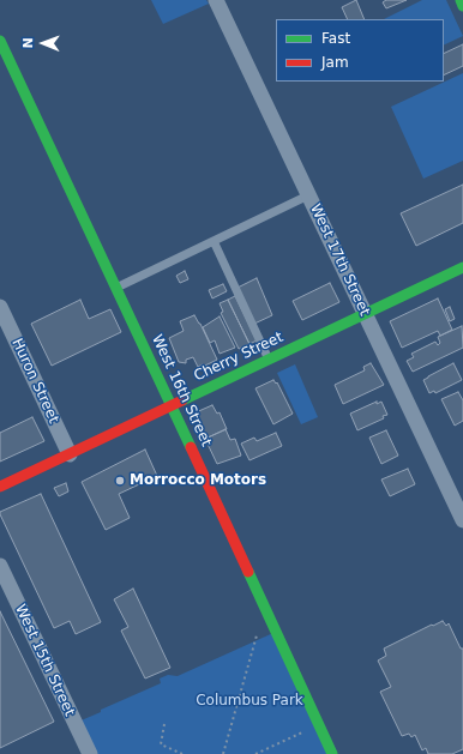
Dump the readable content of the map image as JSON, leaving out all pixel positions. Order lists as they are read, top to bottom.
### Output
{
  "streets": {
    "street": [
      "West 17th Street",
      "Cherry Street",
      "Huron Street",
      "West 16th Street",
      "West 15th Street"
    ]
  },
  "crossings": [
    ["West 17th Street", "Cherry Street"],
    ["Cherry Street", "Huron Street"],
    ["Cherry Street", "West 16th Street"]
  ],
  "parks": ["Columbus Park"],
  "places": ["Morrocco Motors"],
  "legend": ["Fast", "Jam"],
  "north": "left"
}
